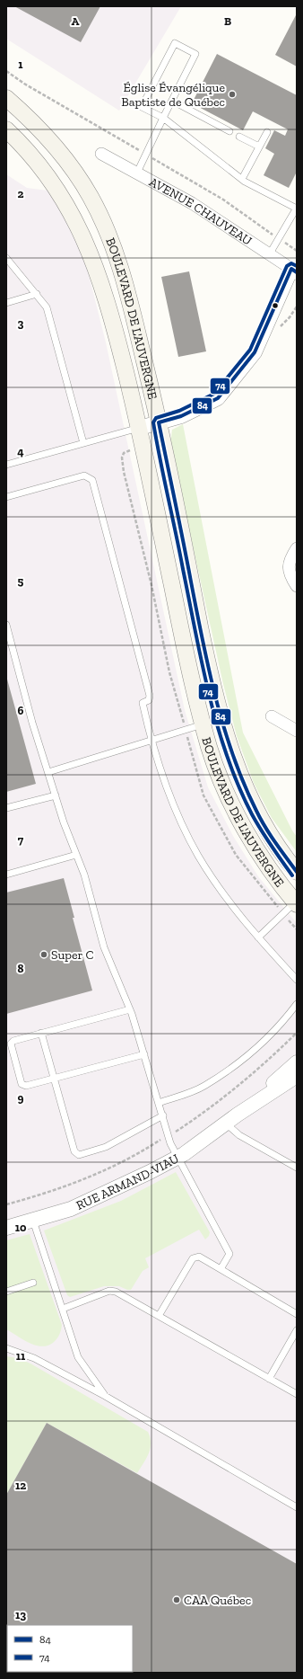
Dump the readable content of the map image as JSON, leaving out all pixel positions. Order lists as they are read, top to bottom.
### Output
{
  "streets": {
    "main road": ["BOULEVARD DE L'AUVERGNE"],
    "street": ["AVENUE CHAUVEAU", "RUE ARMAND-VIAU"]
  },
  "places": ["Église Évangélique Baptiste de Québec", "Super C", "CAA Québec"],
  "lines": ["transit line 74", "transit line 84"],
  "legend": ["84", "74"],
  "grid": {
    "columns": ["A", "B"],
    "rows": [
      "1",
      "2",
      "3",
      "4",
      "5",
      "6",
      "7",
      "8",
      "9",
      "10",
      "11",
      "12",
      "13"
    ]
  }
}
